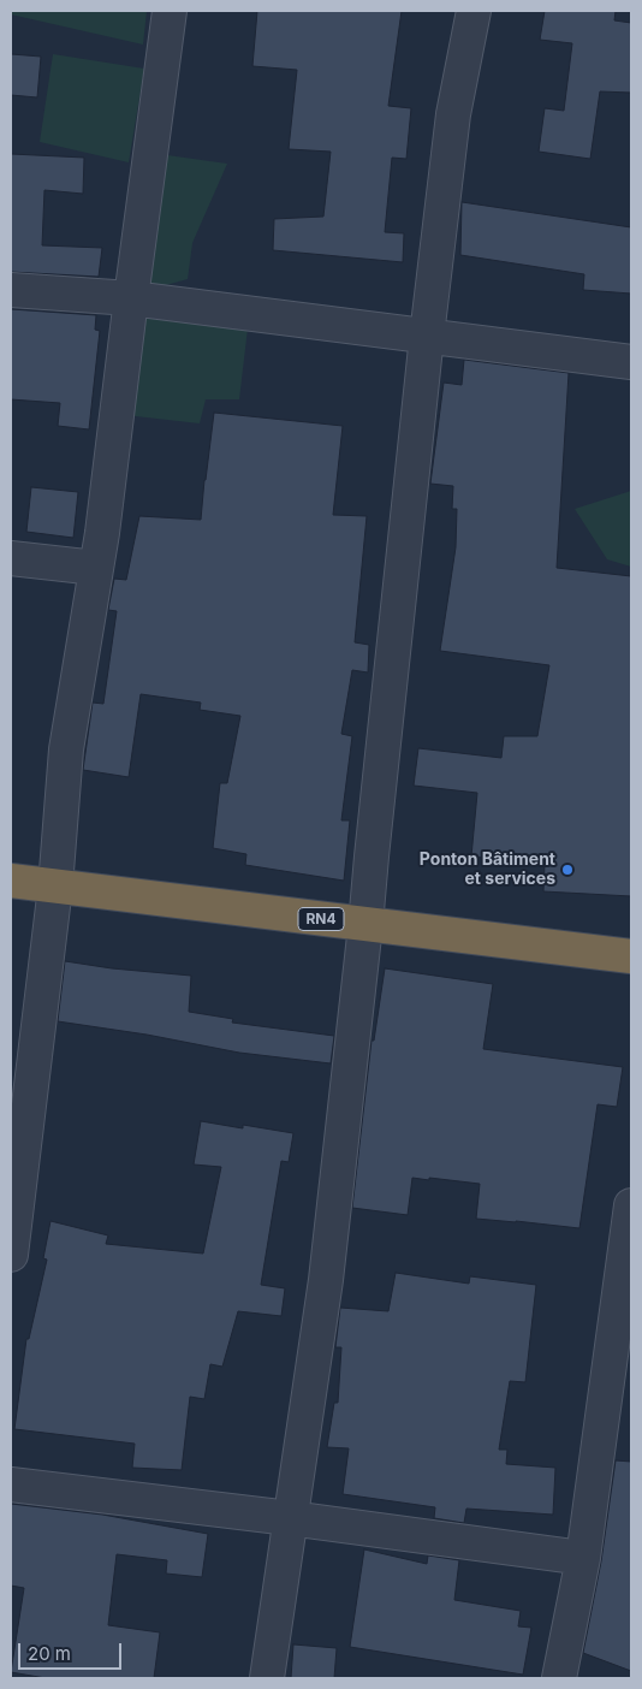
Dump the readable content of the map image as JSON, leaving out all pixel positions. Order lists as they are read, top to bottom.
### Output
{
  "streets": {
    "highway": ["RN4"]
  },
  "places": ["Ponton Bâtiment et services"],
  "scale_bar": "20 m"
}
